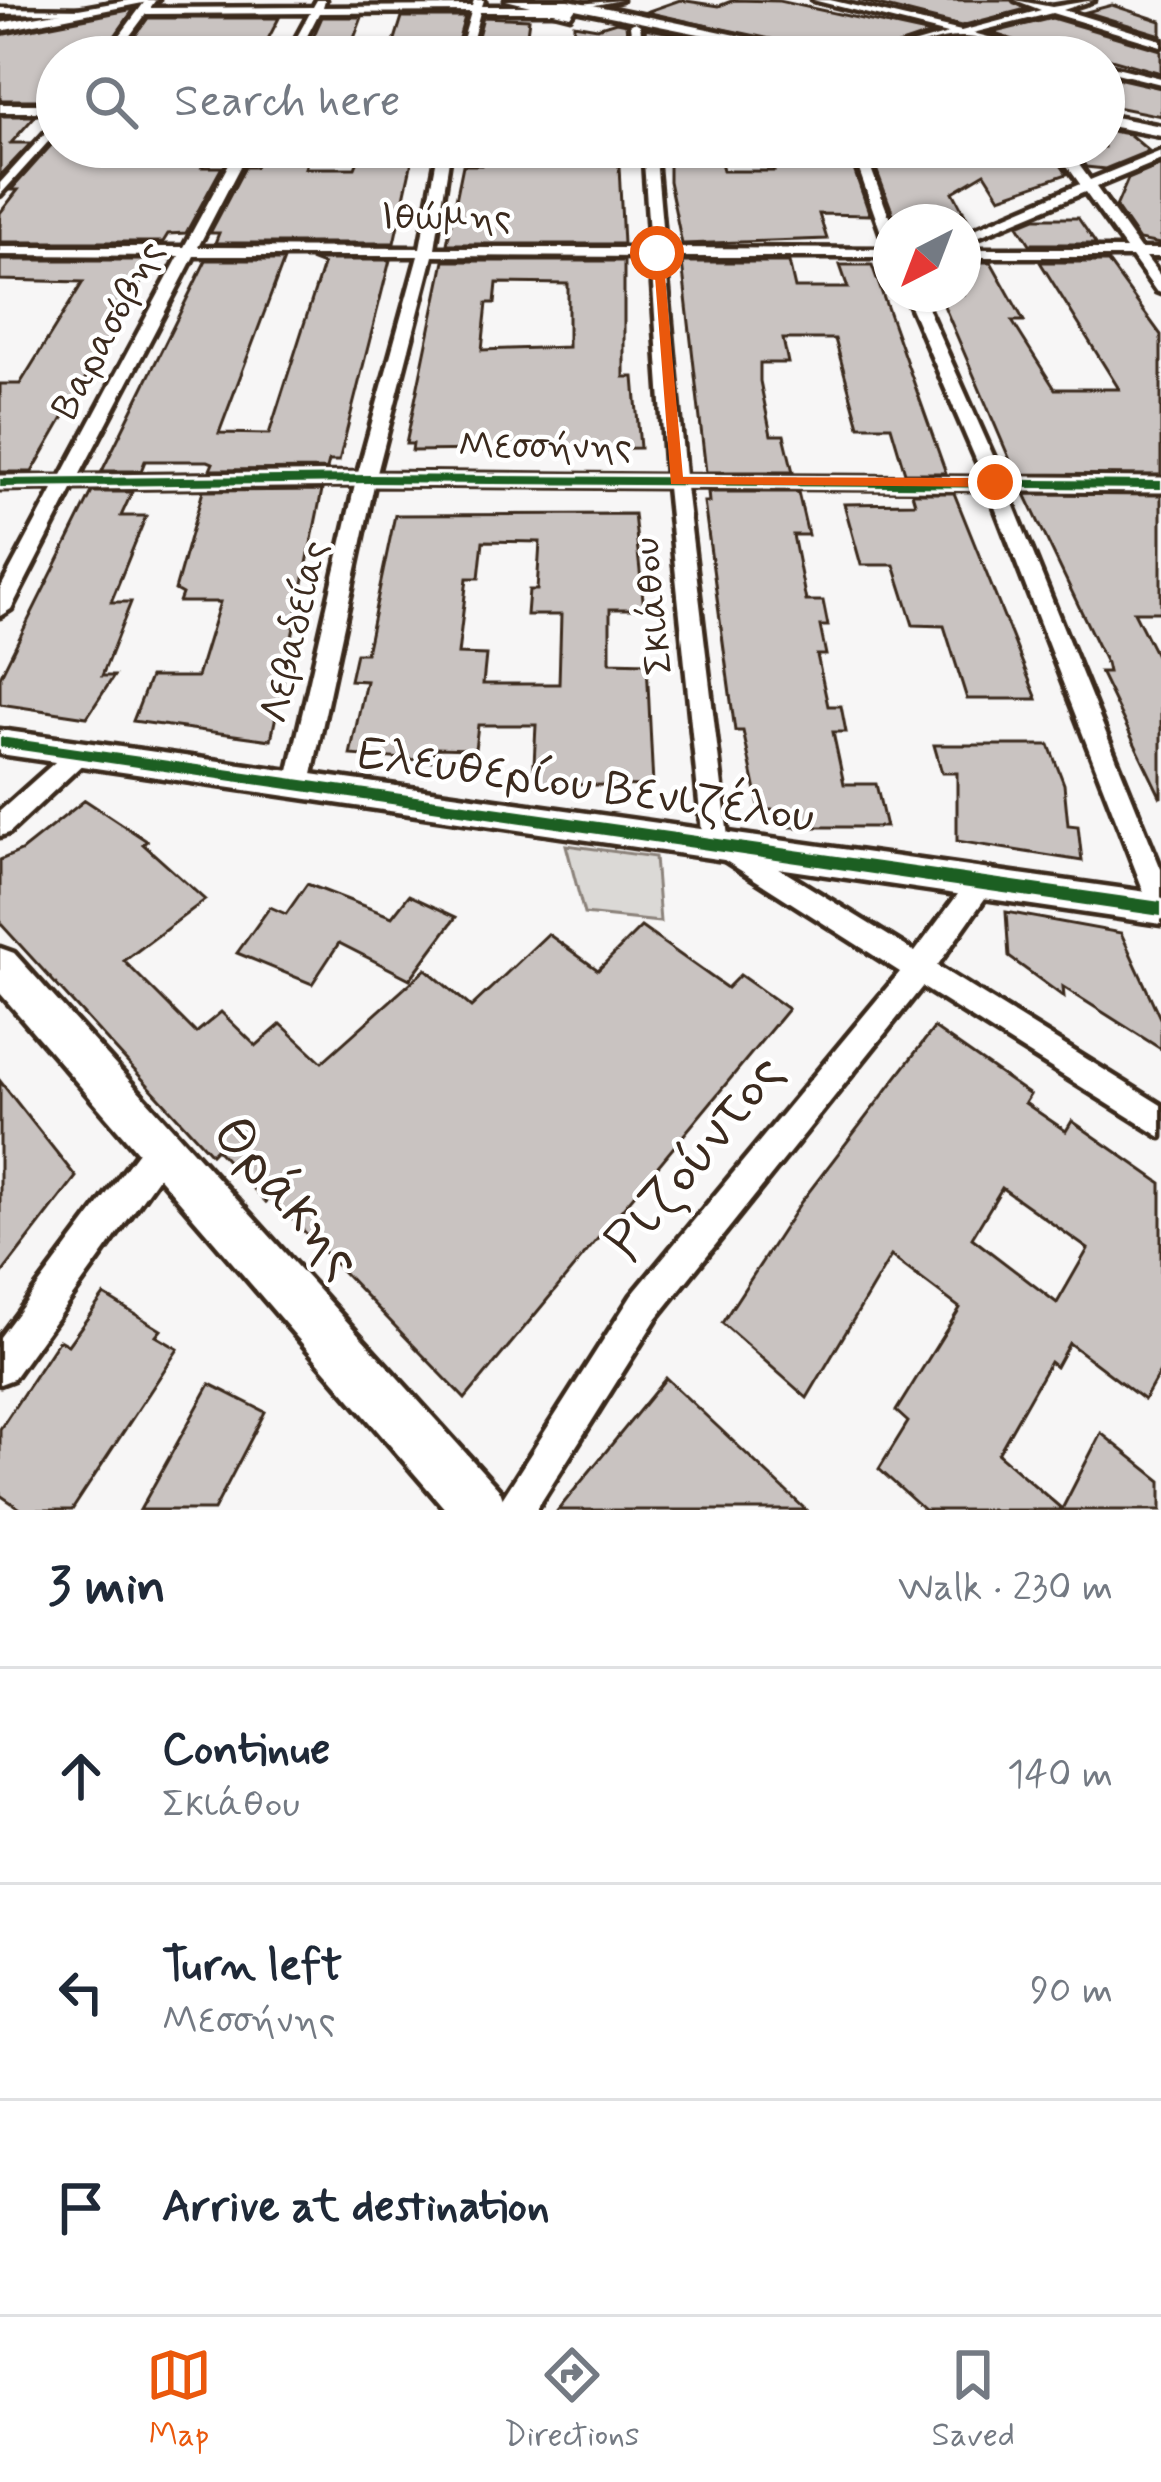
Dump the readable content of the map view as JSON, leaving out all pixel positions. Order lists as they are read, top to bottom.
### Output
{
  "streets": {
    "main road": ["Ελευθερίου Βενιζέλου", "Θράκης"],
    "street": [
      "Ιθώμης",
      "Βαρασόβης",
      "Μεσσήνης",
      "Σκιάθου",
      "Λεβαδείας",
      "Ριζούντος"
    ]
  },
  "crossings": [
    ["Ιθώμης", "Βαρασόβης"],
    ["Ιθώμης", "Σκιάθου"],
    ["Ιθώμης", "Λεβαδείας"],
    ["Βαρασόβης", "Μεσσήνης"],
    ["Μεσσήνης", "Σκιάθου"],
    ["Μεσσήνης", "Λεβαδείας"],
    ["Σκιάθου", "Ελευθερίου Βενιζέλου"],
    ["Λεβαδείας", "Ελευθερίου Βενιζέλου"],
    ["Ελευθερίου Βενιζέλου", "Ριζούντος"]
  ],
  "north": "bottom left",
  "page": {
    "search": "Search here",
    "heading": ["3 min", "Walk · 230 m"],
    "list": [
      ["Continue", "Σκιάθου", "140 m"],
      ["Turn left", "Μεσσήνης", "90 m"],
      "Arrive at destination"
    ],
    "nav": ["Map", "Directions", "Saved"]
  }
}
